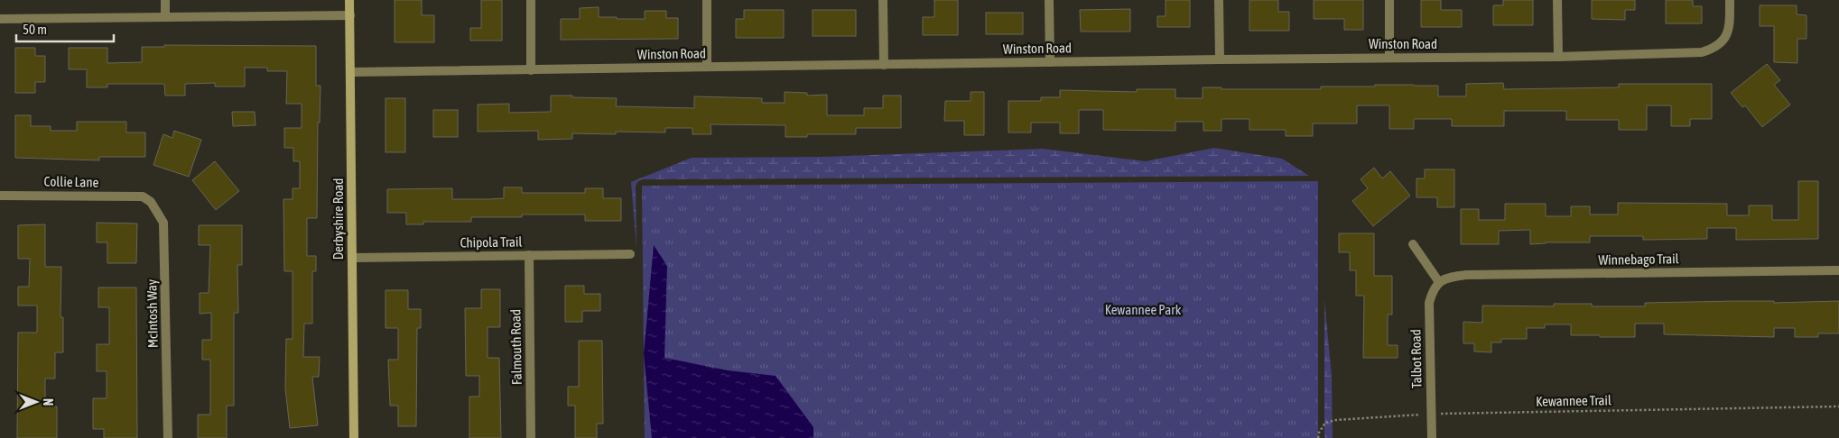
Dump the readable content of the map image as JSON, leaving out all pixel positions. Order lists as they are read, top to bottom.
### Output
{
  "streets": {
    "street": [
      "Winston Road",
      "Collie Lane",
      "Derbyshire Road",
      "Chipola Trail",
      "Winnebago Trail",
      "McIntosh Way",
      "Falmouth Road",
      "Talbot Road"
    ],
    "path": ["Kewannee Trail"]
  },
  "crossings": [
    ["Winston Road", "Derbyshire Road"],
    ["Collie Lane", "McIntosh Way"],
    ["Derbyshire Road", "Chipola Trail"],
    ["Chipola Trail", "Falmouth Road"],
    ["Winnebago Trail", "Talbot Road"],
    ["Talbot Road", "Kewannee Trail"]
  ],
  "parks": ["Kewannee Park"],
  "scale_bar": "50 m",
  "north": "right"
}
